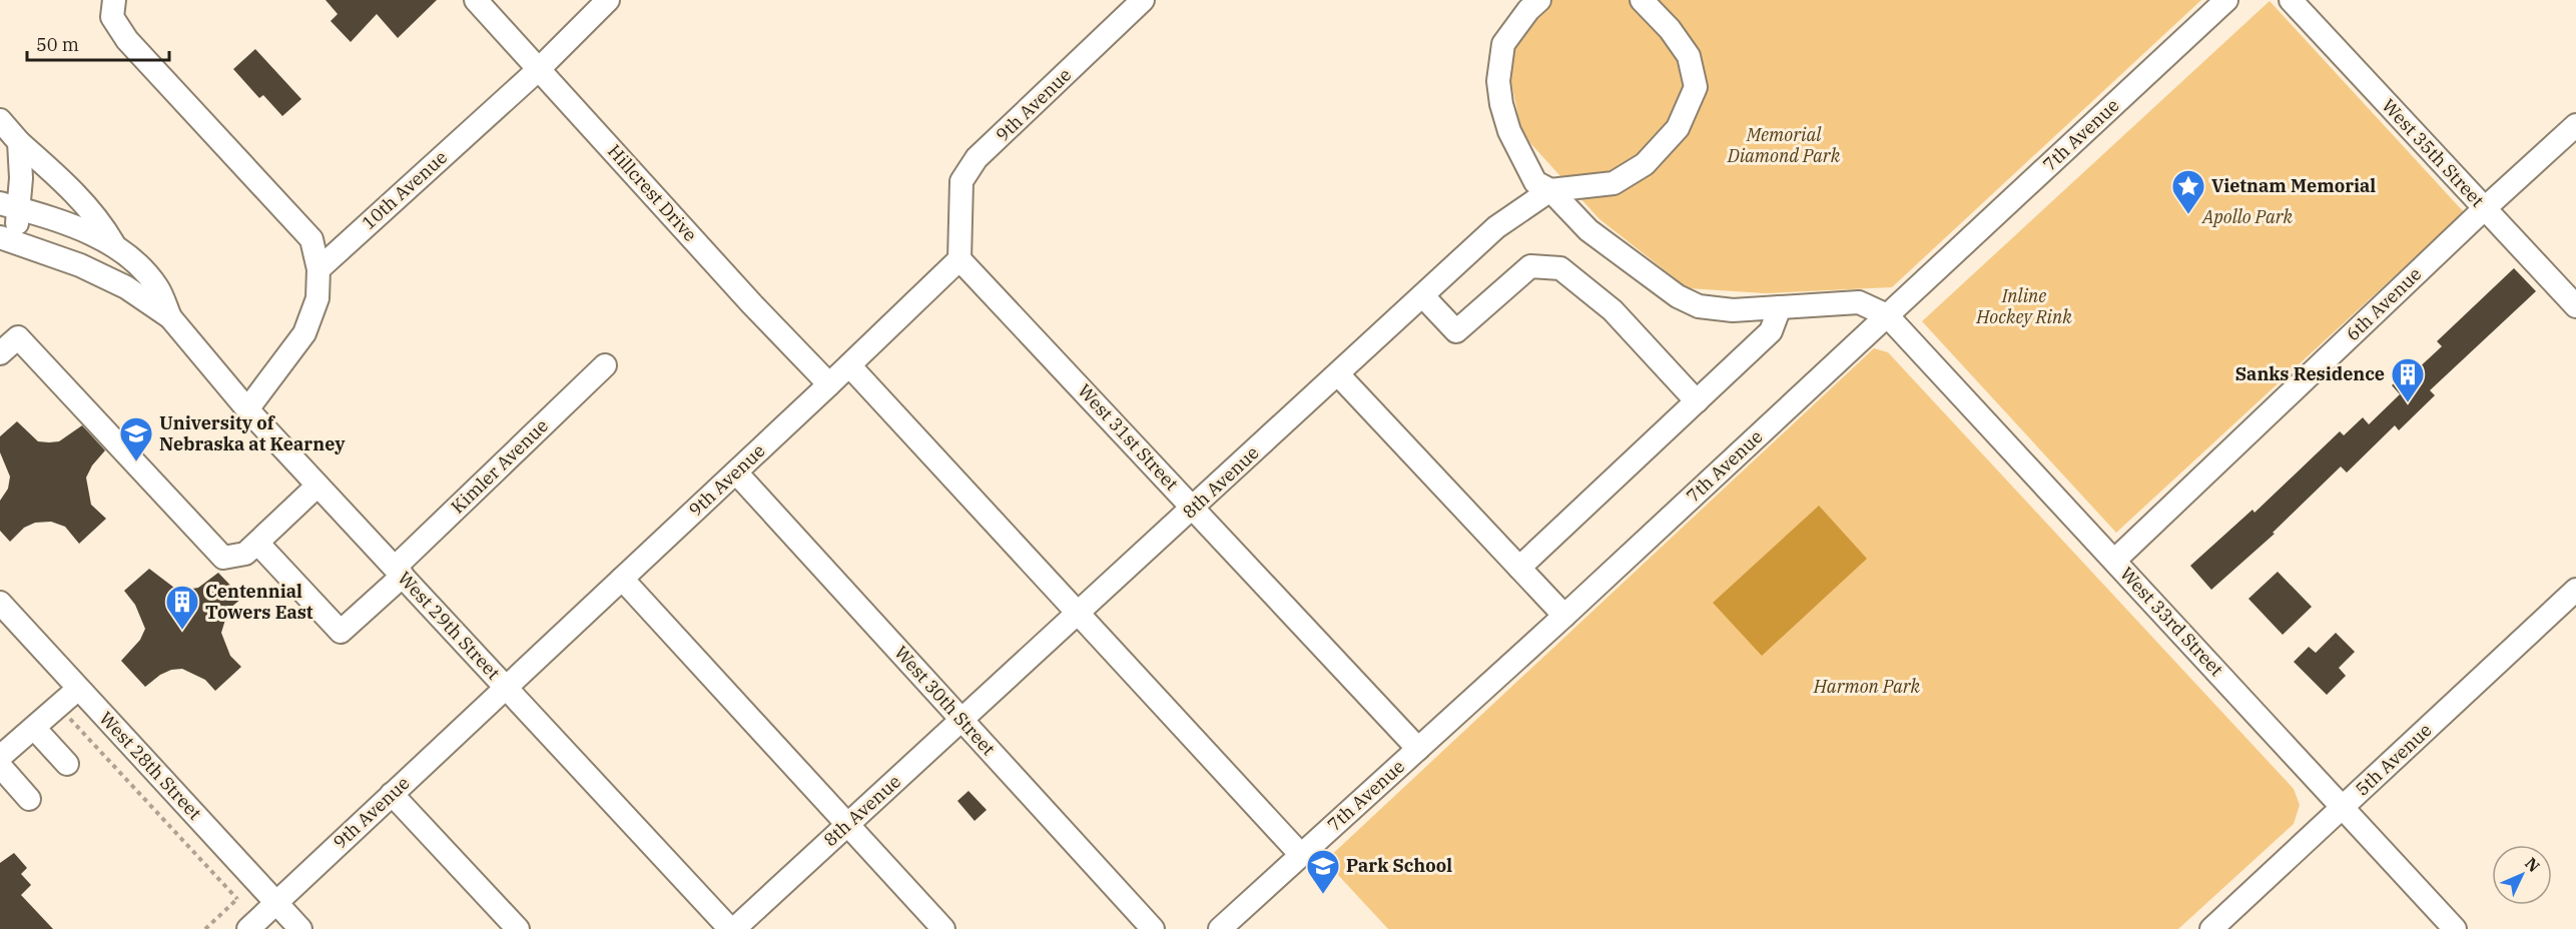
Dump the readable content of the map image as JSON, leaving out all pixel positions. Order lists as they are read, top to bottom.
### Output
{
  "streets": {
    "street": [
      "9th Avenue",
      "7th Avenue",
      "West 35th Street",
      "10th Avenue",
      "Hillcrest Drive",
      "6th Avenue",
      "West 31st Street",
      "Kimler Avenue",
      "8th Avenue",
      "West 33rd Street",
      "West 29th Street",
      "West 30th Street",
      "5th Avenue",
      "West 28th Street"
    ]
  },
  "crossings": [
    ["9th Avenue", "Hillcrest Drive"],
    ["9th Avenue", "West 31st Street"],
    ["9th Avenue", "West 29th Street"],
    ["9th Avenue", "West 30th Street"],
    ["9th Avenue", "West 28th Street"],
    ["7th Avenue", "West 31st Street"],
    ["7th Avenue", "West 33rd Street"],
    ["West 35th Street", "6th Avenue"],
    ["10th Avenue", "Hillcrest Drive"],
    ["6th Avenue", "West 33rd Street"],
    ["West 31st Street", "8th Avenue"],
    ["Kimler Avenue", "West 29th Street"],
    ["8th Avenue", "West 29th Street"],
    ["8th Avenue", "West 30th Street"],
    ["West 33rd Street", "5th Avenue"]
  ],
  "parks": [
    "Memorial Diamond Park",
    "Apollo Park",
    "Inline Hockey Rink",
    "Harmon Park"
  ],
  "places": {
    "place": ["Vietnam Memorial"],
    "building": ["Sanks Residence", "Centennial Towers East"],
    "school or university": ["University of Nebraska at Kearney", "Park School"]
  },
  "scale_bar": "50 m",
  "north": "top right"
}
